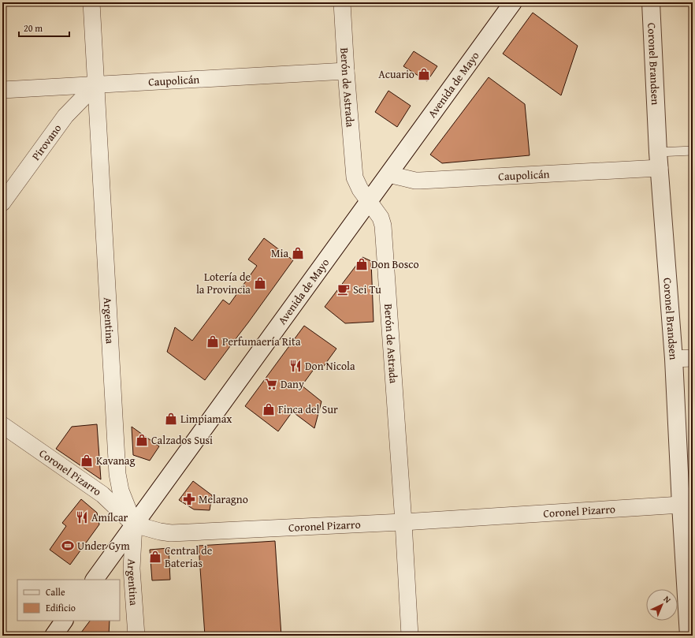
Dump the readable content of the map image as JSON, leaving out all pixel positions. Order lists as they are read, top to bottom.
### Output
{
  "streets": {
    "main road": ["Coronel Brandsen", "Avenida de Mayo"],
    "street": [
      "Caupolicán",
      "Berón de Astrada",
      "Pirovano",
      "Argentina",
      "Coronel Pizarro"
    ]
  },
  "crossings": [
    ["Coronel Brandsen", "Caupolicán"],
    ["Coronel Brandsen", "Coronel Pizarro"],
    ["Caupolicán", "Avenida de Mayo"],
    ["Caupolicán", "Berón de Astrada"],
    ["Caupolicán", "Pirovano"],
    ["Caupolicán", "Argentina"],
    ["Avenida de Mayo", "Berón de Astrada"],
    ["Avenida de Mayo", "Argentina"],
    ["Avenida de Mayo", "Coronel Pizarro"],
    ["Berón de Astrada", "Coronel Pizarro"],
    ["Pirovano", "Argentina"],
    ["Argentina", "Coronel Pizarro"]
  ],
  "places": {
    "shop": [
      "Acuario",
      "Mia",
      "Don Bosco",
      "Lotería de la Provincia",
      "Perfumaería Rita",
      "Finca del Sur",
      "Limpiamax",
      "Calzados Susi",
      "Kavanag",
      "Central de Baterias"
    ],
    "cafe": ["Sei Tu"],
    "restaurant": ["Don Nicola", "Amílcar"],
    "supermarket": ["Dany"],
    "pharmacy": ["Melaragno"],
    "sports": ["Under Gym"]
  },
  "legend": ["Calle", "Edificio"],
  "scale_bar": "20 m",
  "north": "top right"
}
